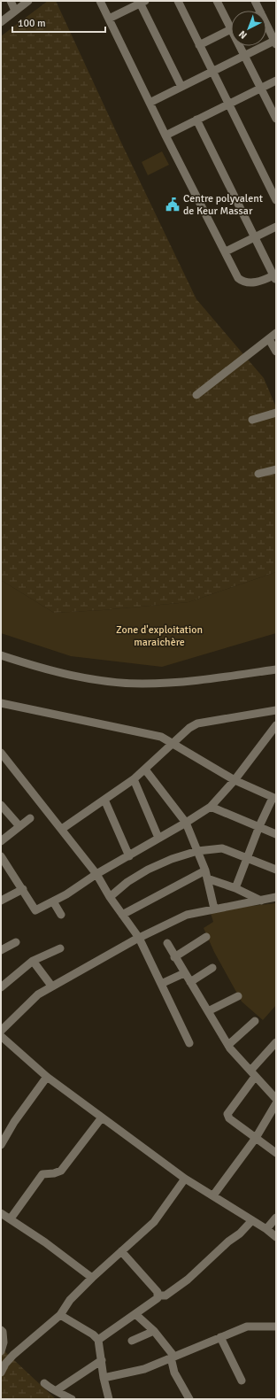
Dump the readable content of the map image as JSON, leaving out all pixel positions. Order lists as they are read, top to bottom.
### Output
{
  "parks": ["Zone d'exploitation maraichère"],
  "places": {
    "public building": ["Centre polyvalent de Keur Massar"]
  },
  "scale_bar": "100 m",
  "north": "bottom left"
}
